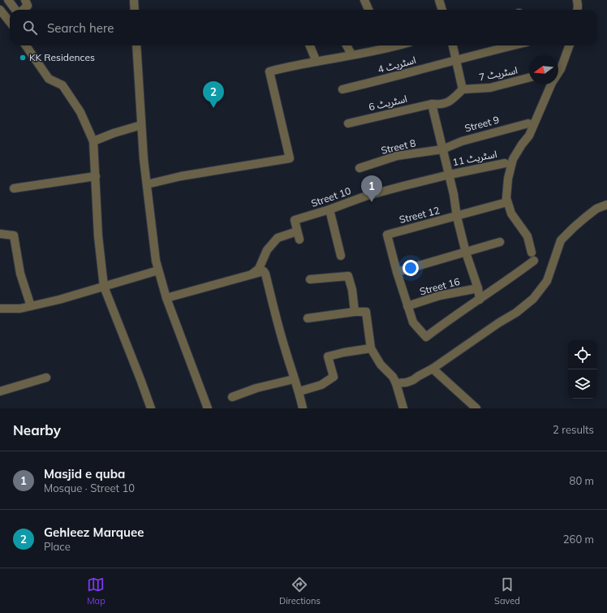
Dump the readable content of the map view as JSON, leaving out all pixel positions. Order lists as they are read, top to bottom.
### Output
{
  "streets": {
    "street": [
      "اسٹریٹ 4",
      "اسٹریٹ 7",
      "اسٹریٹ 6",
      "Street 9",
      "Street 8",
      "اسٹریٹ 11",
      "Street 10",
      "Street 12",
      "Street 16"
    ]
  },
  "crossings": [
    ["Street 9", "Street 8"],
    ["اسٹریٹ 11", "Street 10"]
  ],
  "places": ["KK Residences"],
  "north": "left",
  "page": {
    "search": "Search here",
    "pins": ["2", "1"],
    "heading": ["Nearby", "2 results"],
    "list": [
      {
        "mark": "1",
        "name": "Masjid e quba",
        "note": "Mosque · Street 10",
        "value": "80 m"
      },
      {
        "mark": "2",
        "name": "Gehleez Marquee",
        "note": "Place",
        "value": "260 m"
      }
    ],
    "nav": ["Map", "Directions", "Saved"]
  }
}
